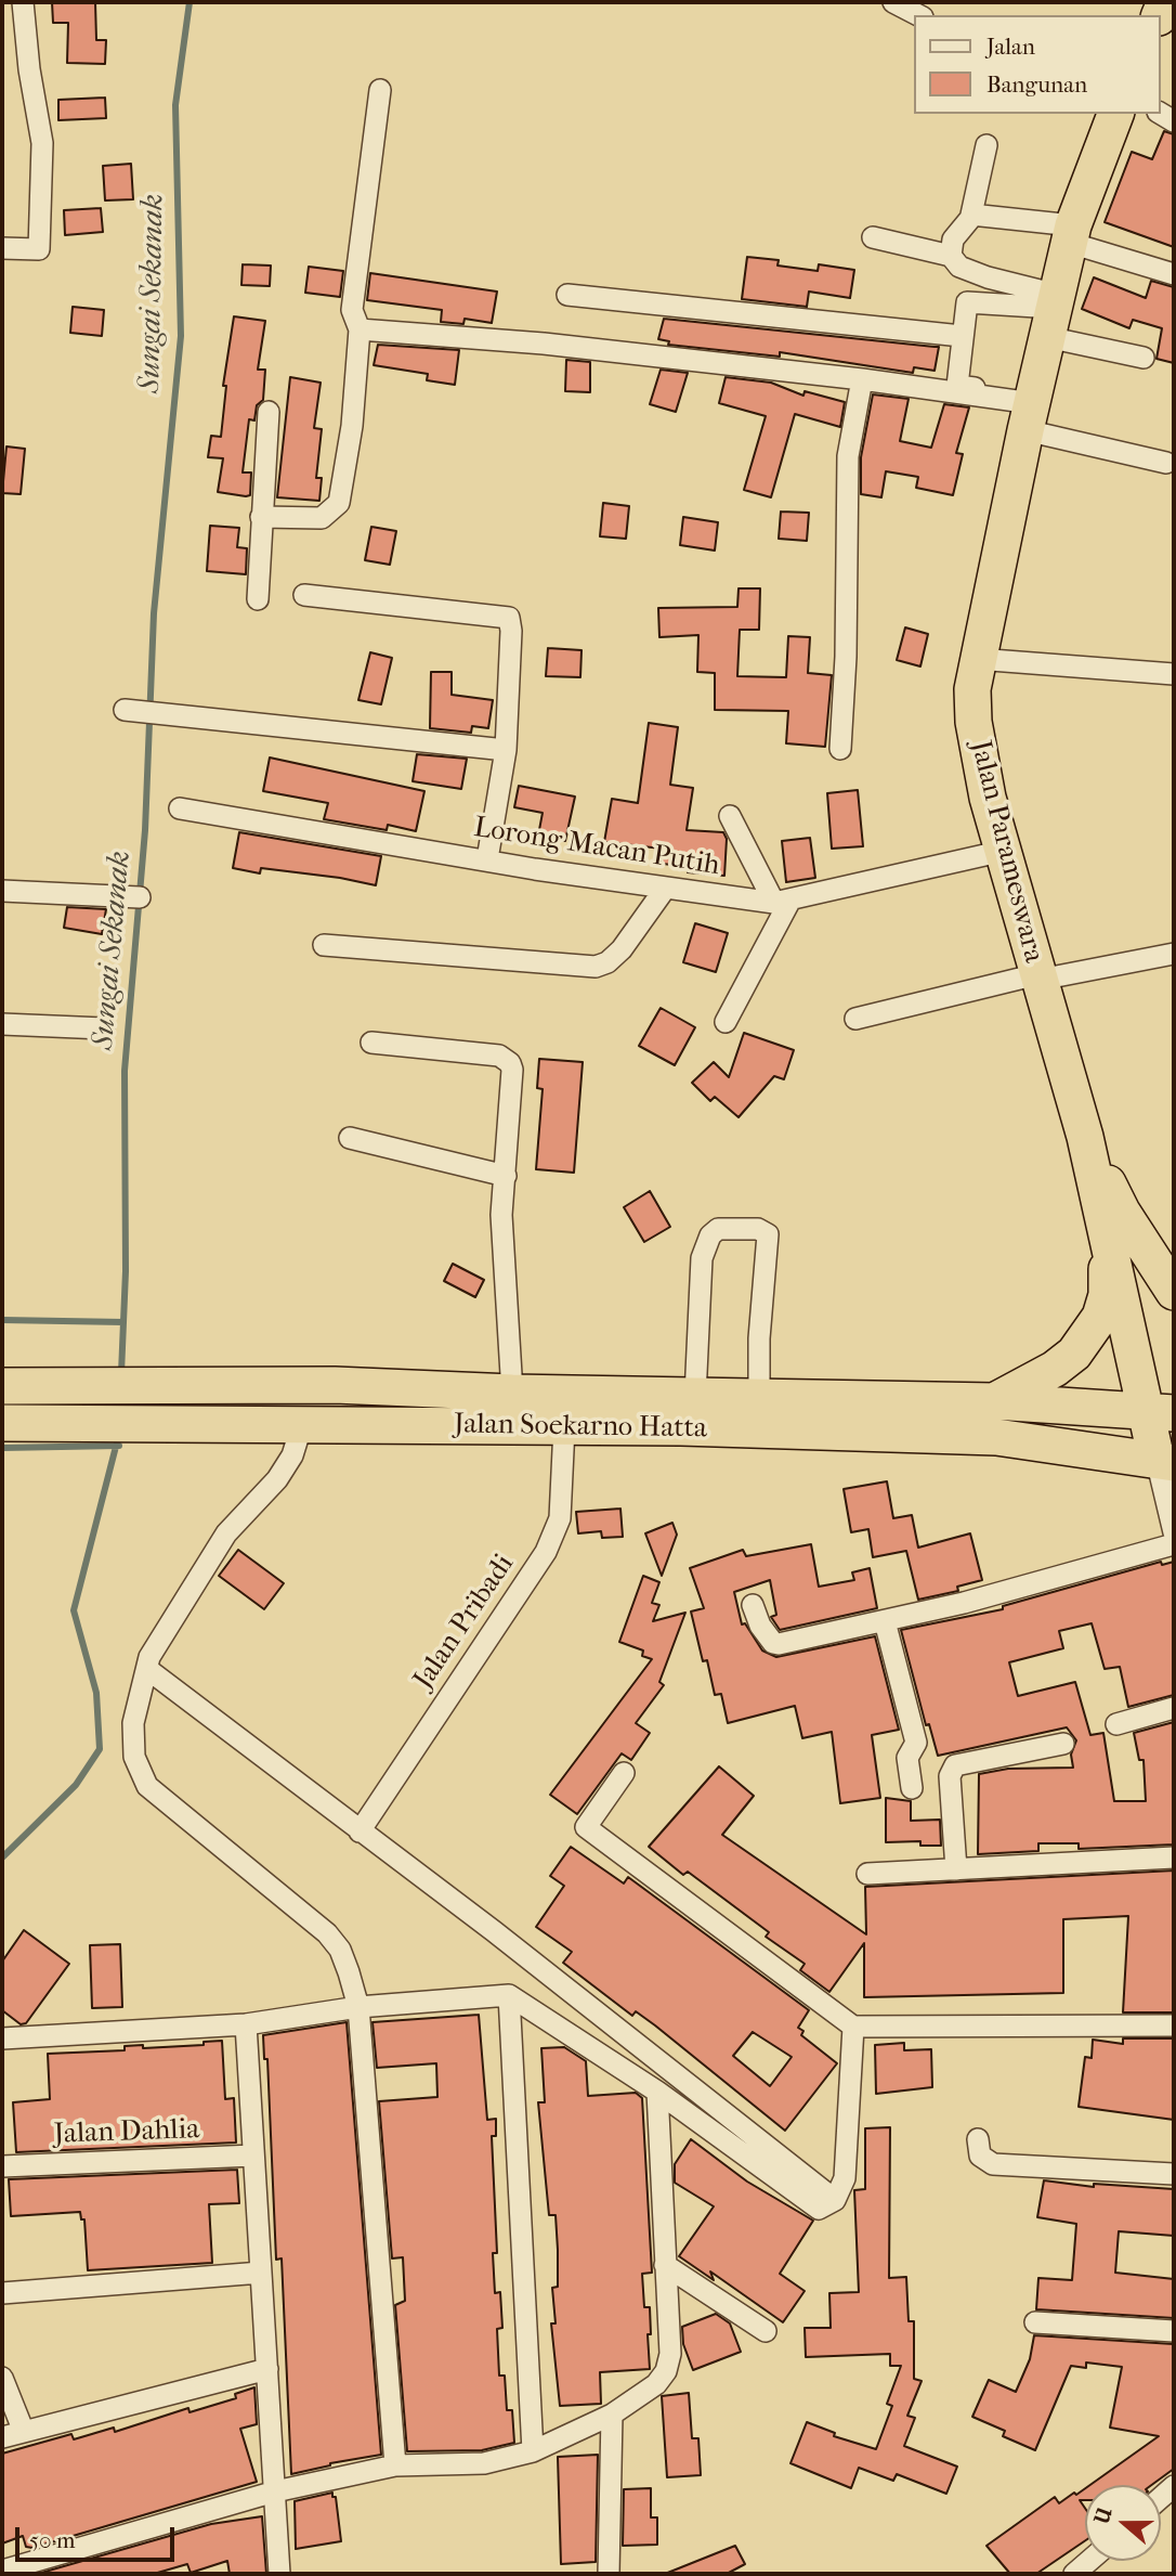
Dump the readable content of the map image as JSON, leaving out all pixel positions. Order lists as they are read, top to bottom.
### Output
{
  "streets": {
    "highway": ["Jalan Parameswara", "Jalan Soekarno Hatta"],
    "street": ["Lorong Macan Putih", "Jalan Pribadi", "Jalan Dahlia"]
  },
  "crossings": [
    ["Lorong Macan Putih", "Jalan Parameswara"],
    ["Jalan Parameswara", "Jalan Soekarno Hatta"],
    ["Jalan Soekarno Hatta", "Jalan Pribadi"]
  ],
  "water": ["Sungai Sekanak"],
  "legend": ["Jalan", "Bangunan"],
  "scale_bar": "50 m",
  "north": "left"
}
